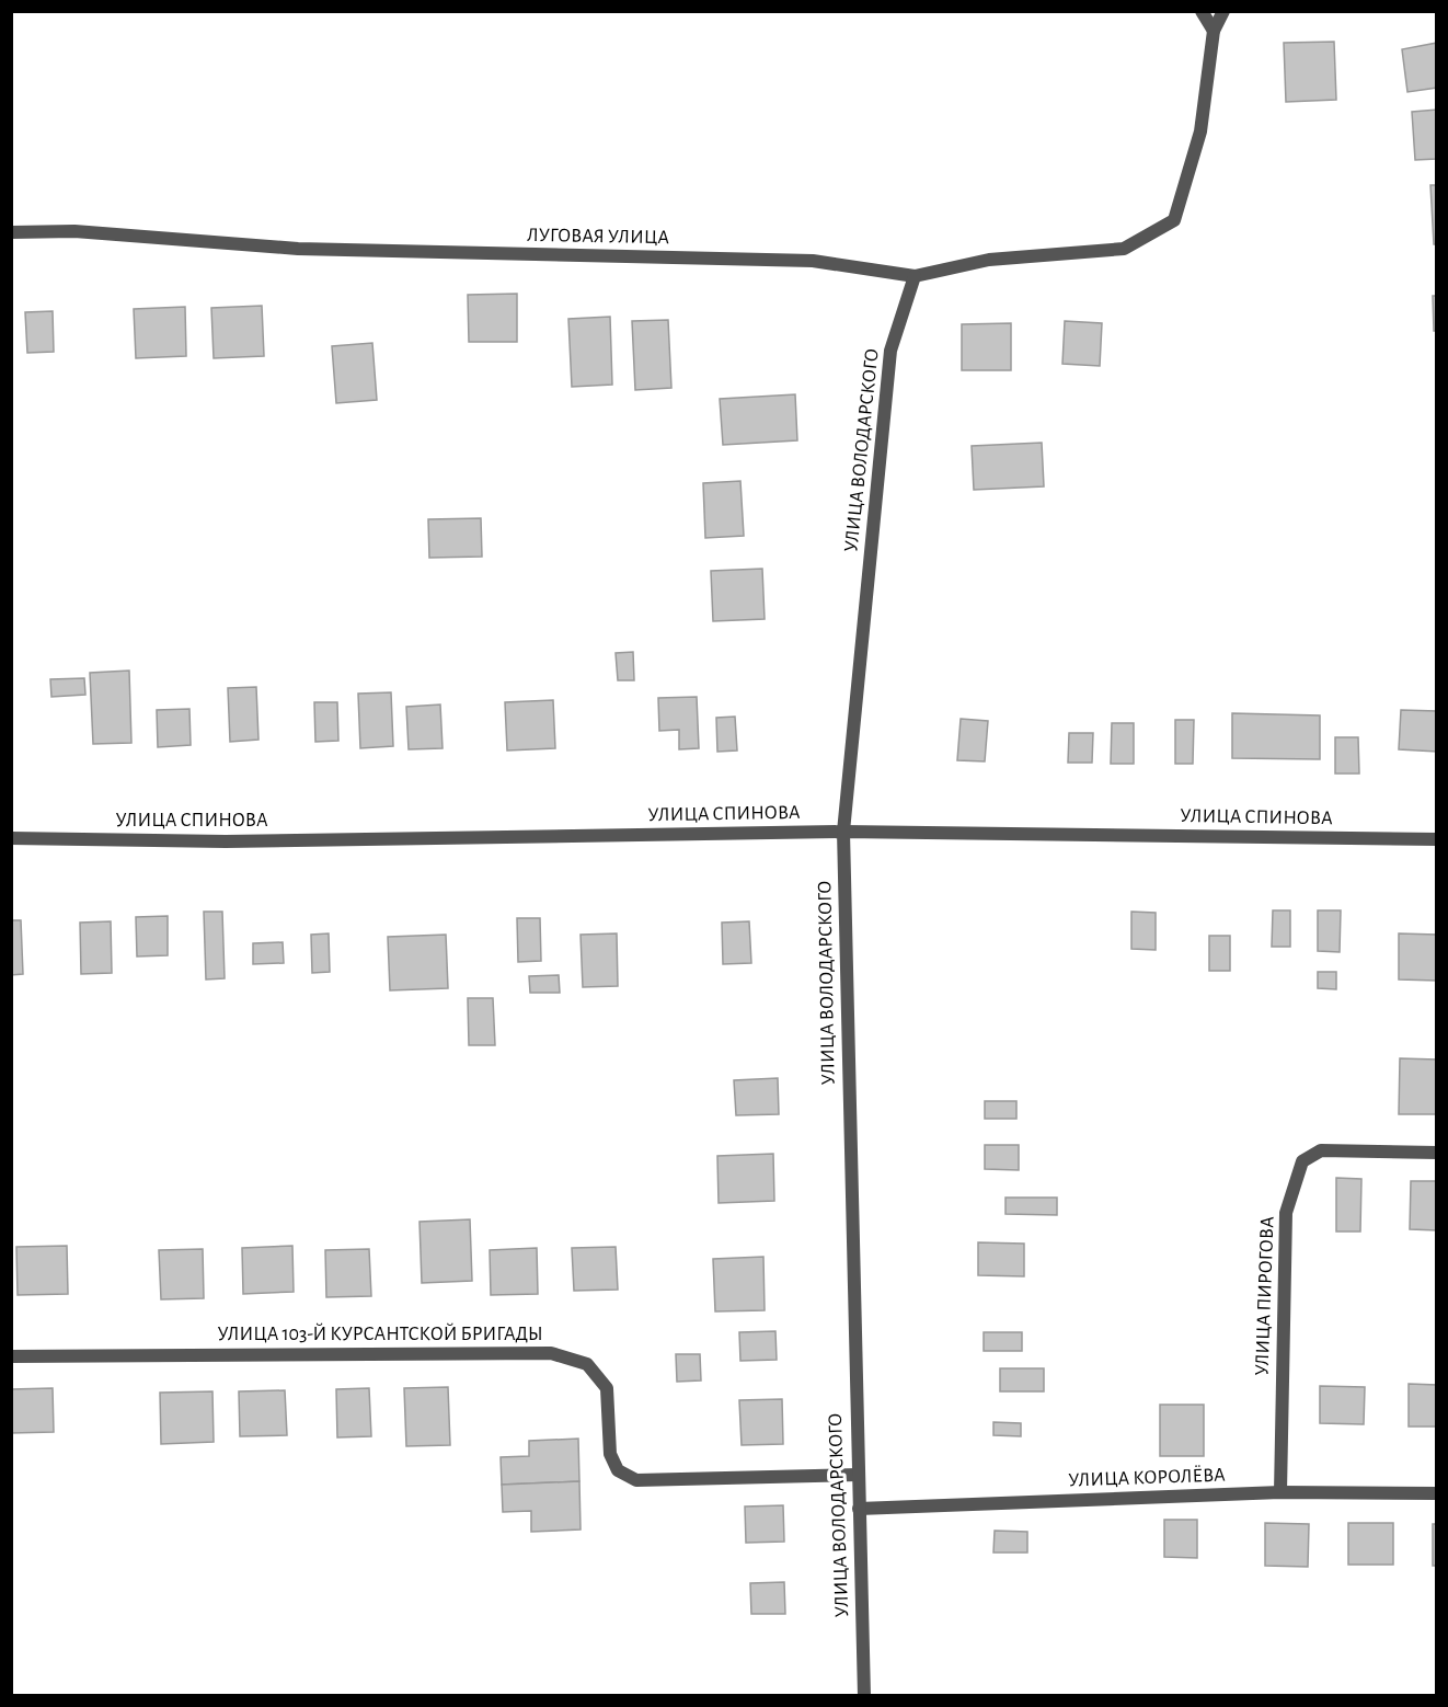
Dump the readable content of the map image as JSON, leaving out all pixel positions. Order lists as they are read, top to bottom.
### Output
{
  "streets": {
    "street": [
      "ЛУГОВАЯ УЛИЦА",
      "УЛИЦА ВОЛОДАРСКОГО",
      "УЛИЦА СПИНОВА",
      "УЛИЦА ПИРОГОВА",
      "УЛИЦА 103-Й КУРСАНТСКОЙ БРИГАДЫ",
      "УЛИЦА КОРОЛЁВА"
    ]
  },
  "crossings": [
    ["ЛУГОВАЯ УЛИЦА", "УЛИЦА ВОЛОДАРСКОГО"],
    ["УЛИЦА ВОЛОДАРСКОГО", "УЛИЦА СПИНОВА"],
    ["УЛИЦА ВОЛОДАРСКОГО", "УЛИЦА 103-Й КУРСАНТСКОЙ БРИГАДЫ"],
    ["УЛИЦА ВОЛОДАРСКОГО", "УЛИЦА КОРОЛЁВА"],
    ["УЛИЦА ПИРОГОВА", "УЛИЦА КОРОЛЁВА"]
  ]
}
